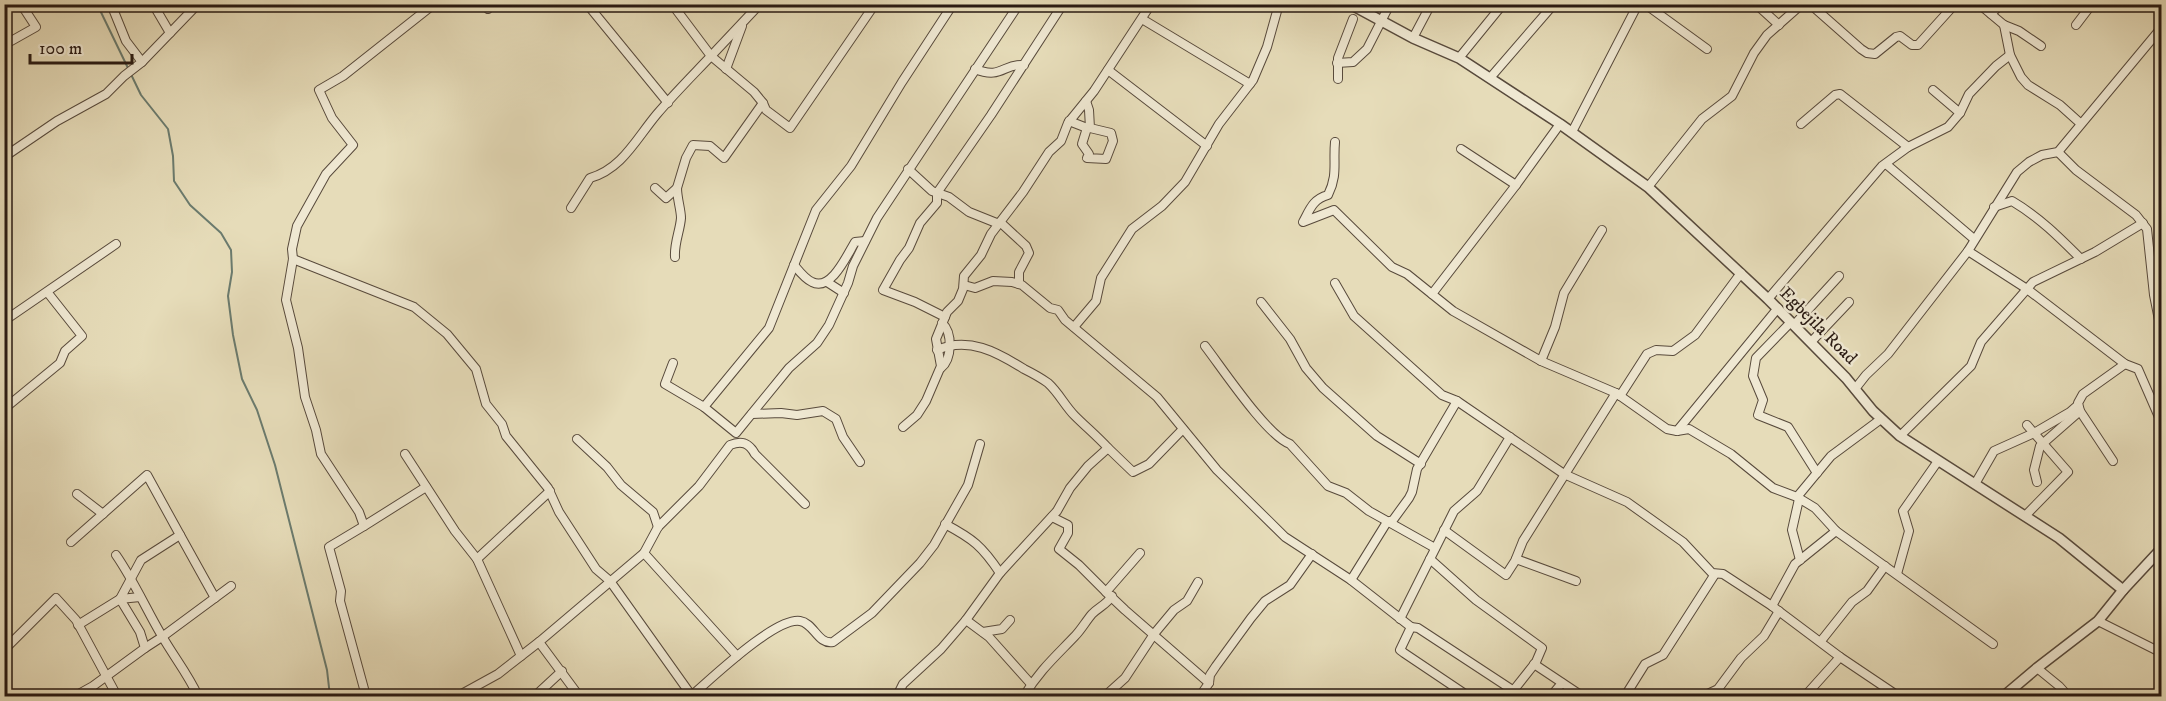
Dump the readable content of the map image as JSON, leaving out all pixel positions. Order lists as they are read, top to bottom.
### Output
{
  "streets": {
    "street": ["Egbejila Road"]
  },
  "scale_bar": "100 m"
}
